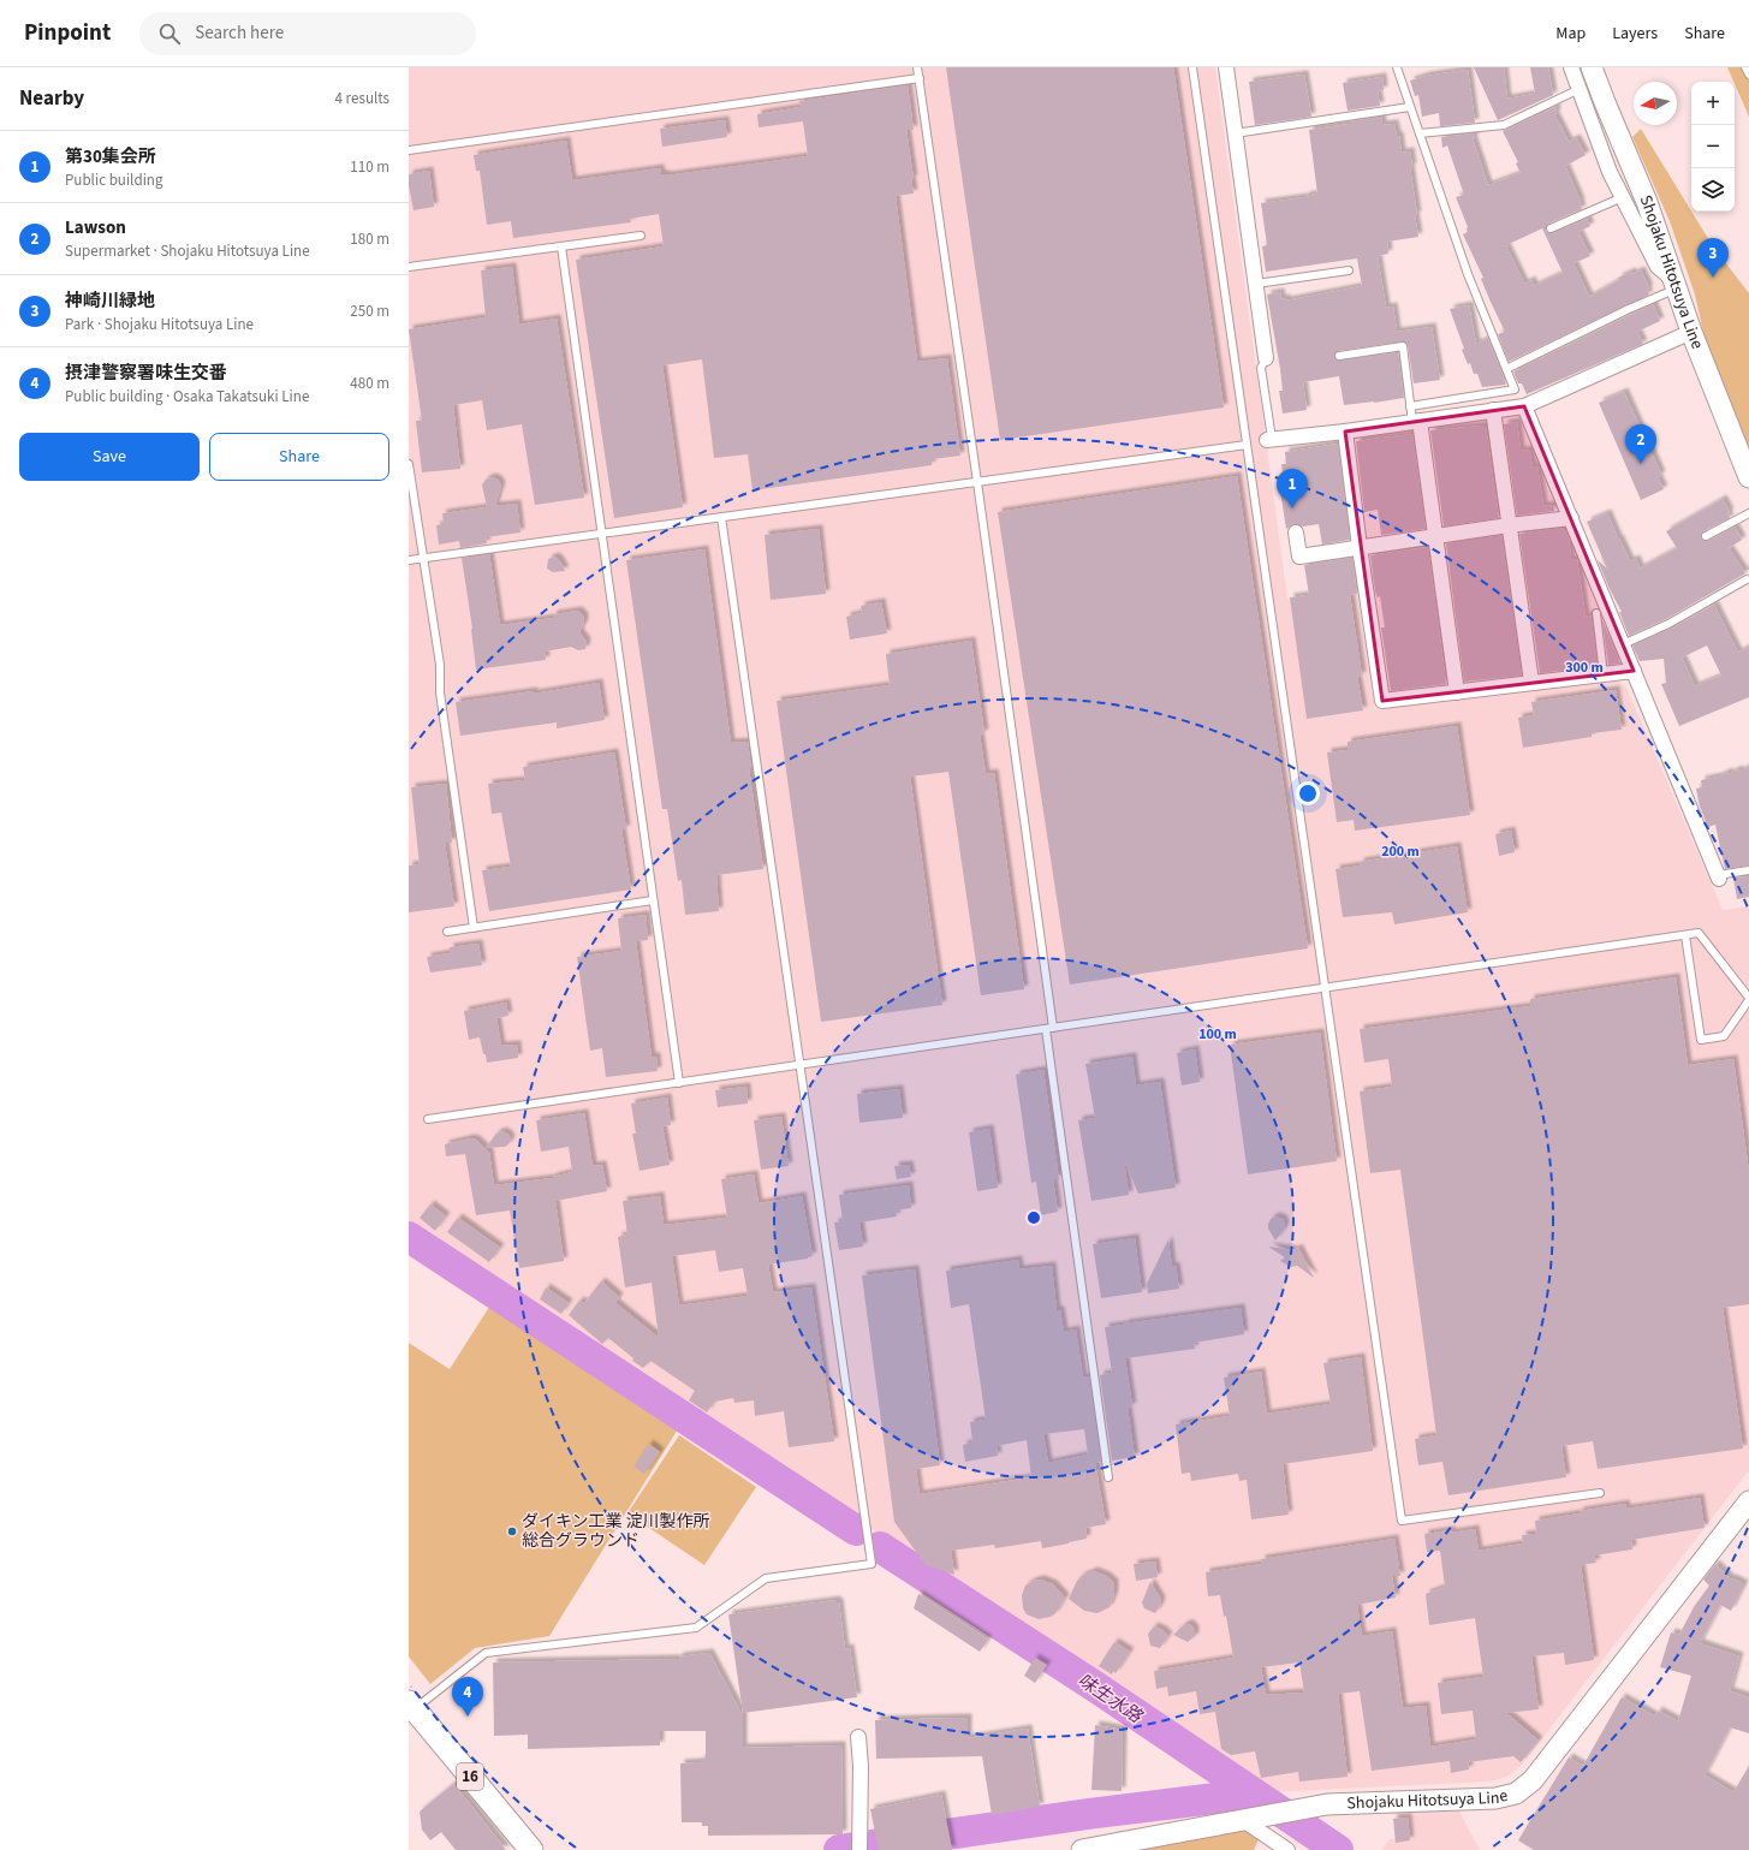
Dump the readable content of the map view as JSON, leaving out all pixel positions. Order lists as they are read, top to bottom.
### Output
{
  "streets": {
    "main road": ["Shojaku Hitotsuya Line", "16"]
  },
  "water": ["味生水路"],
  "places": ["ダイキン工業 淀川製作所 総合グラウンド"],
  "north": "left",
  "page": {
    "header": "Pinpoint",
    "search": "Search here",
    "nav": ["Map", "Layers", "Share"],
    "heading": ["Nearby", "4 results"],
    "map_buttons": ["+", "−"],
    "list": [
      {
        "mark": "1",
        "name": "第30集会所",
        "note": "Public building",
        "value": "110 m"
      },
      {
        "mark": "2",
        "name": "Lawson",
        "note": "Supermarket · Shojaku Hitotsuya Line",
        "value": "180 m"
      },
      {
        "mark": "3",
        "name": "神崎川緑地",
        "note": "Park · Shojaku Hitotsuya Line",
        "value": "250 m"
      },
      {
        "mark": "4",
        "name": "摂津警察署味生交番",
        "note": "Public building · Osaka Takatsuki Line",
        "value": "480 m"
      }
    ],
    "pins": [
      "3",
      "2",
      "1",
      "4"
    ],
    "buttons": ["Save", "Share"]
  },
  "rings": ["300 m", "200 m", "100 m"]
}
